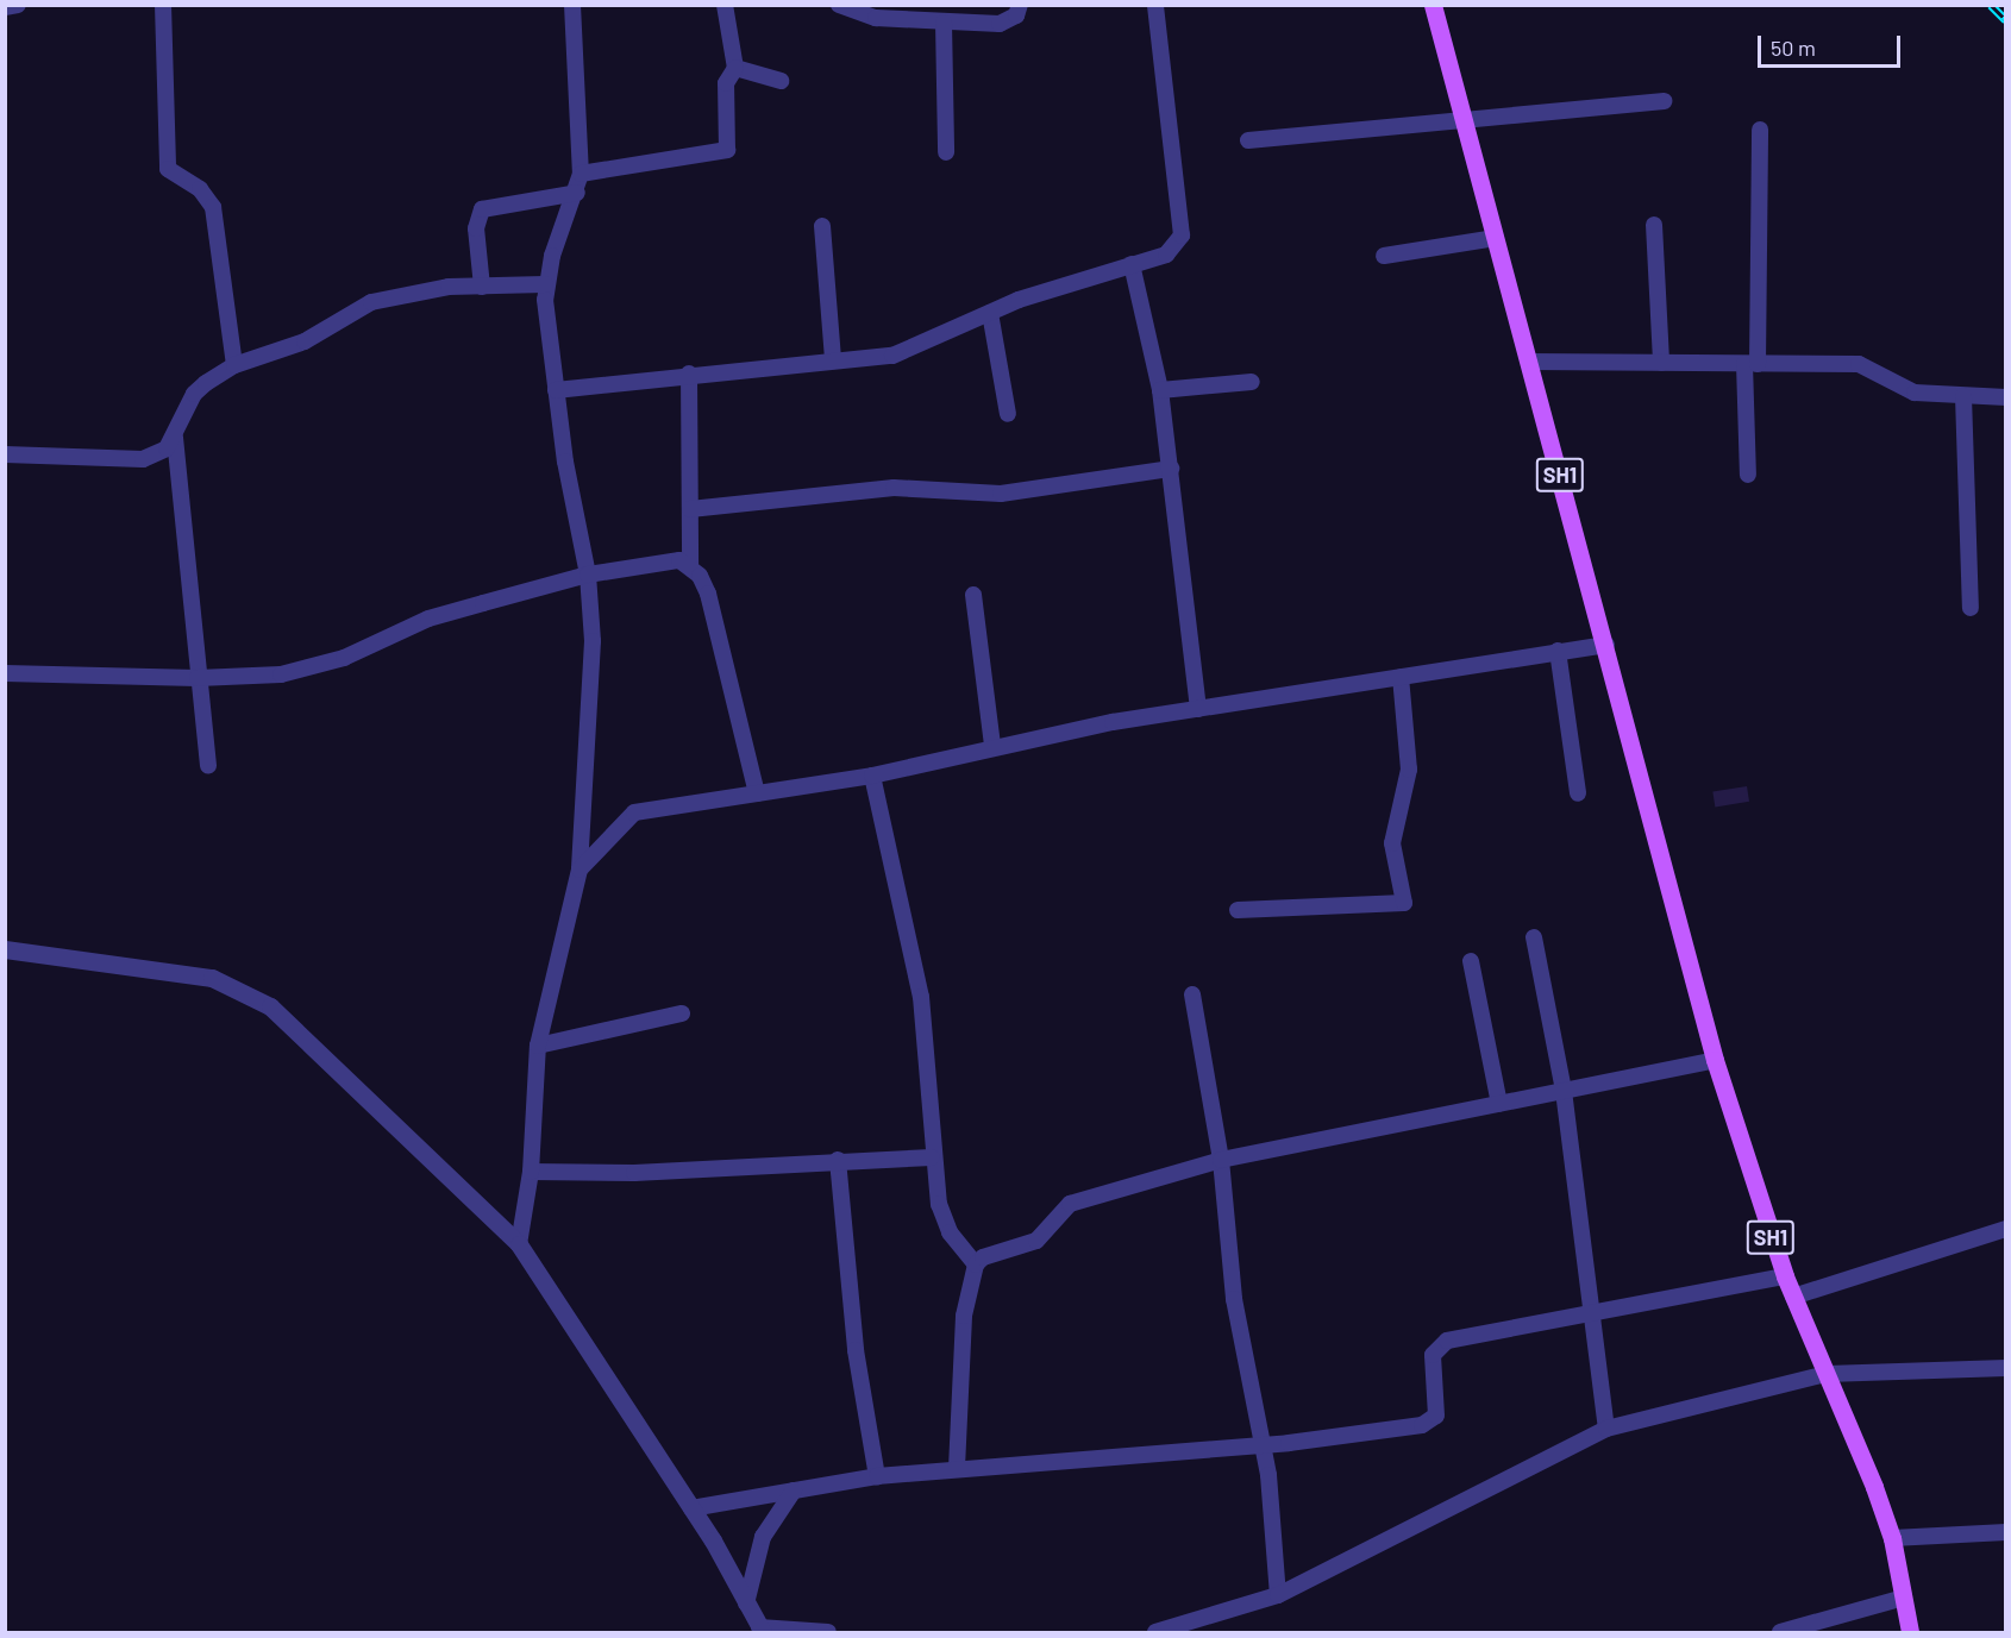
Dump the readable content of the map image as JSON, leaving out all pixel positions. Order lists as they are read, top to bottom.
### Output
{
  "streets": {
    "main road": ["SH1"]
  },
  "scale_bar": "50 m"
}
